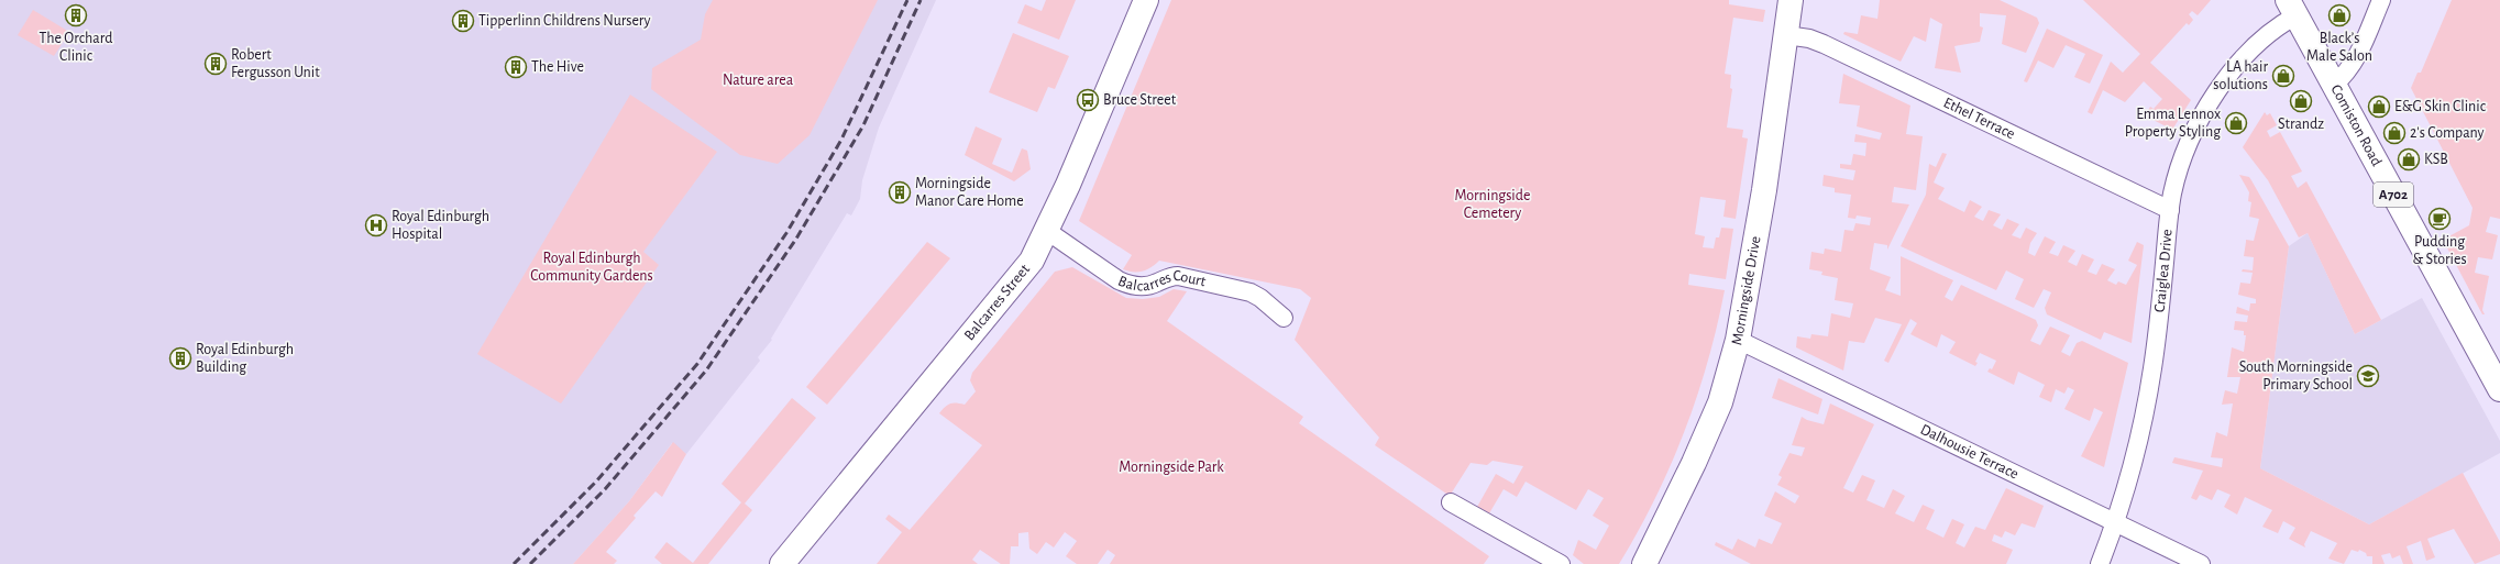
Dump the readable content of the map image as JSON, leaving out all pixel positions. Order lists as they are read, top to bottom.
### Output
{
  "streets": {
    "street": [
      "Ethel Terrace",
      "Comiston Road",
      "A702",
      "Craiglea Drive",
      "Balcarres Court",
      "Morningside Drive",
      "Balcarres Street",
      "Dalhousie Terrace"
    ]
  },
  "crossings": [
    ["Ethel Terrace", "Craiglea Drive"],
    ["Ethel Terrace", "Morningside Drive"],
    ["Comiston Road", "Craiglea Drive"],
    ["Craiglea Drive", "Dalhousie Terrace"],
    ["Balcarres Court", "Balcarres Street"],
    ["Morningside Drive", "Dalhousie Terrace"]
  ],
  "parks": [
    "Nature area",
    "Morningside Cemetery",
    "Royal Edinburgh Community Gardens",
    "Morningside Park"
  ],
  "places": {
    "building": [
      "The Orchard Clinic",
      "Tipperlinn Childrens Nursery",
      "Robert Fergusson Unit",
      "The Hive",
      "Morningside Manor Care Home",
      "Royal Edinburgh Building"
    ],
    "shop": [
      "Black’s Male Salon",
      "LA hair solutions",
      "Strandz",
      "E&G Skin Clinic",
      "Emma Lennox Property Styling",
      "2's Company",
      "KSB"
    ],
    "bus stop": ["Bruce Street"],
    "cafe": ["Pudding & Stories"],
    "hospital": ["Royal Edinburgh Hospital"],
    "school or university": ["South Morningside Primary School"]
  }
}
